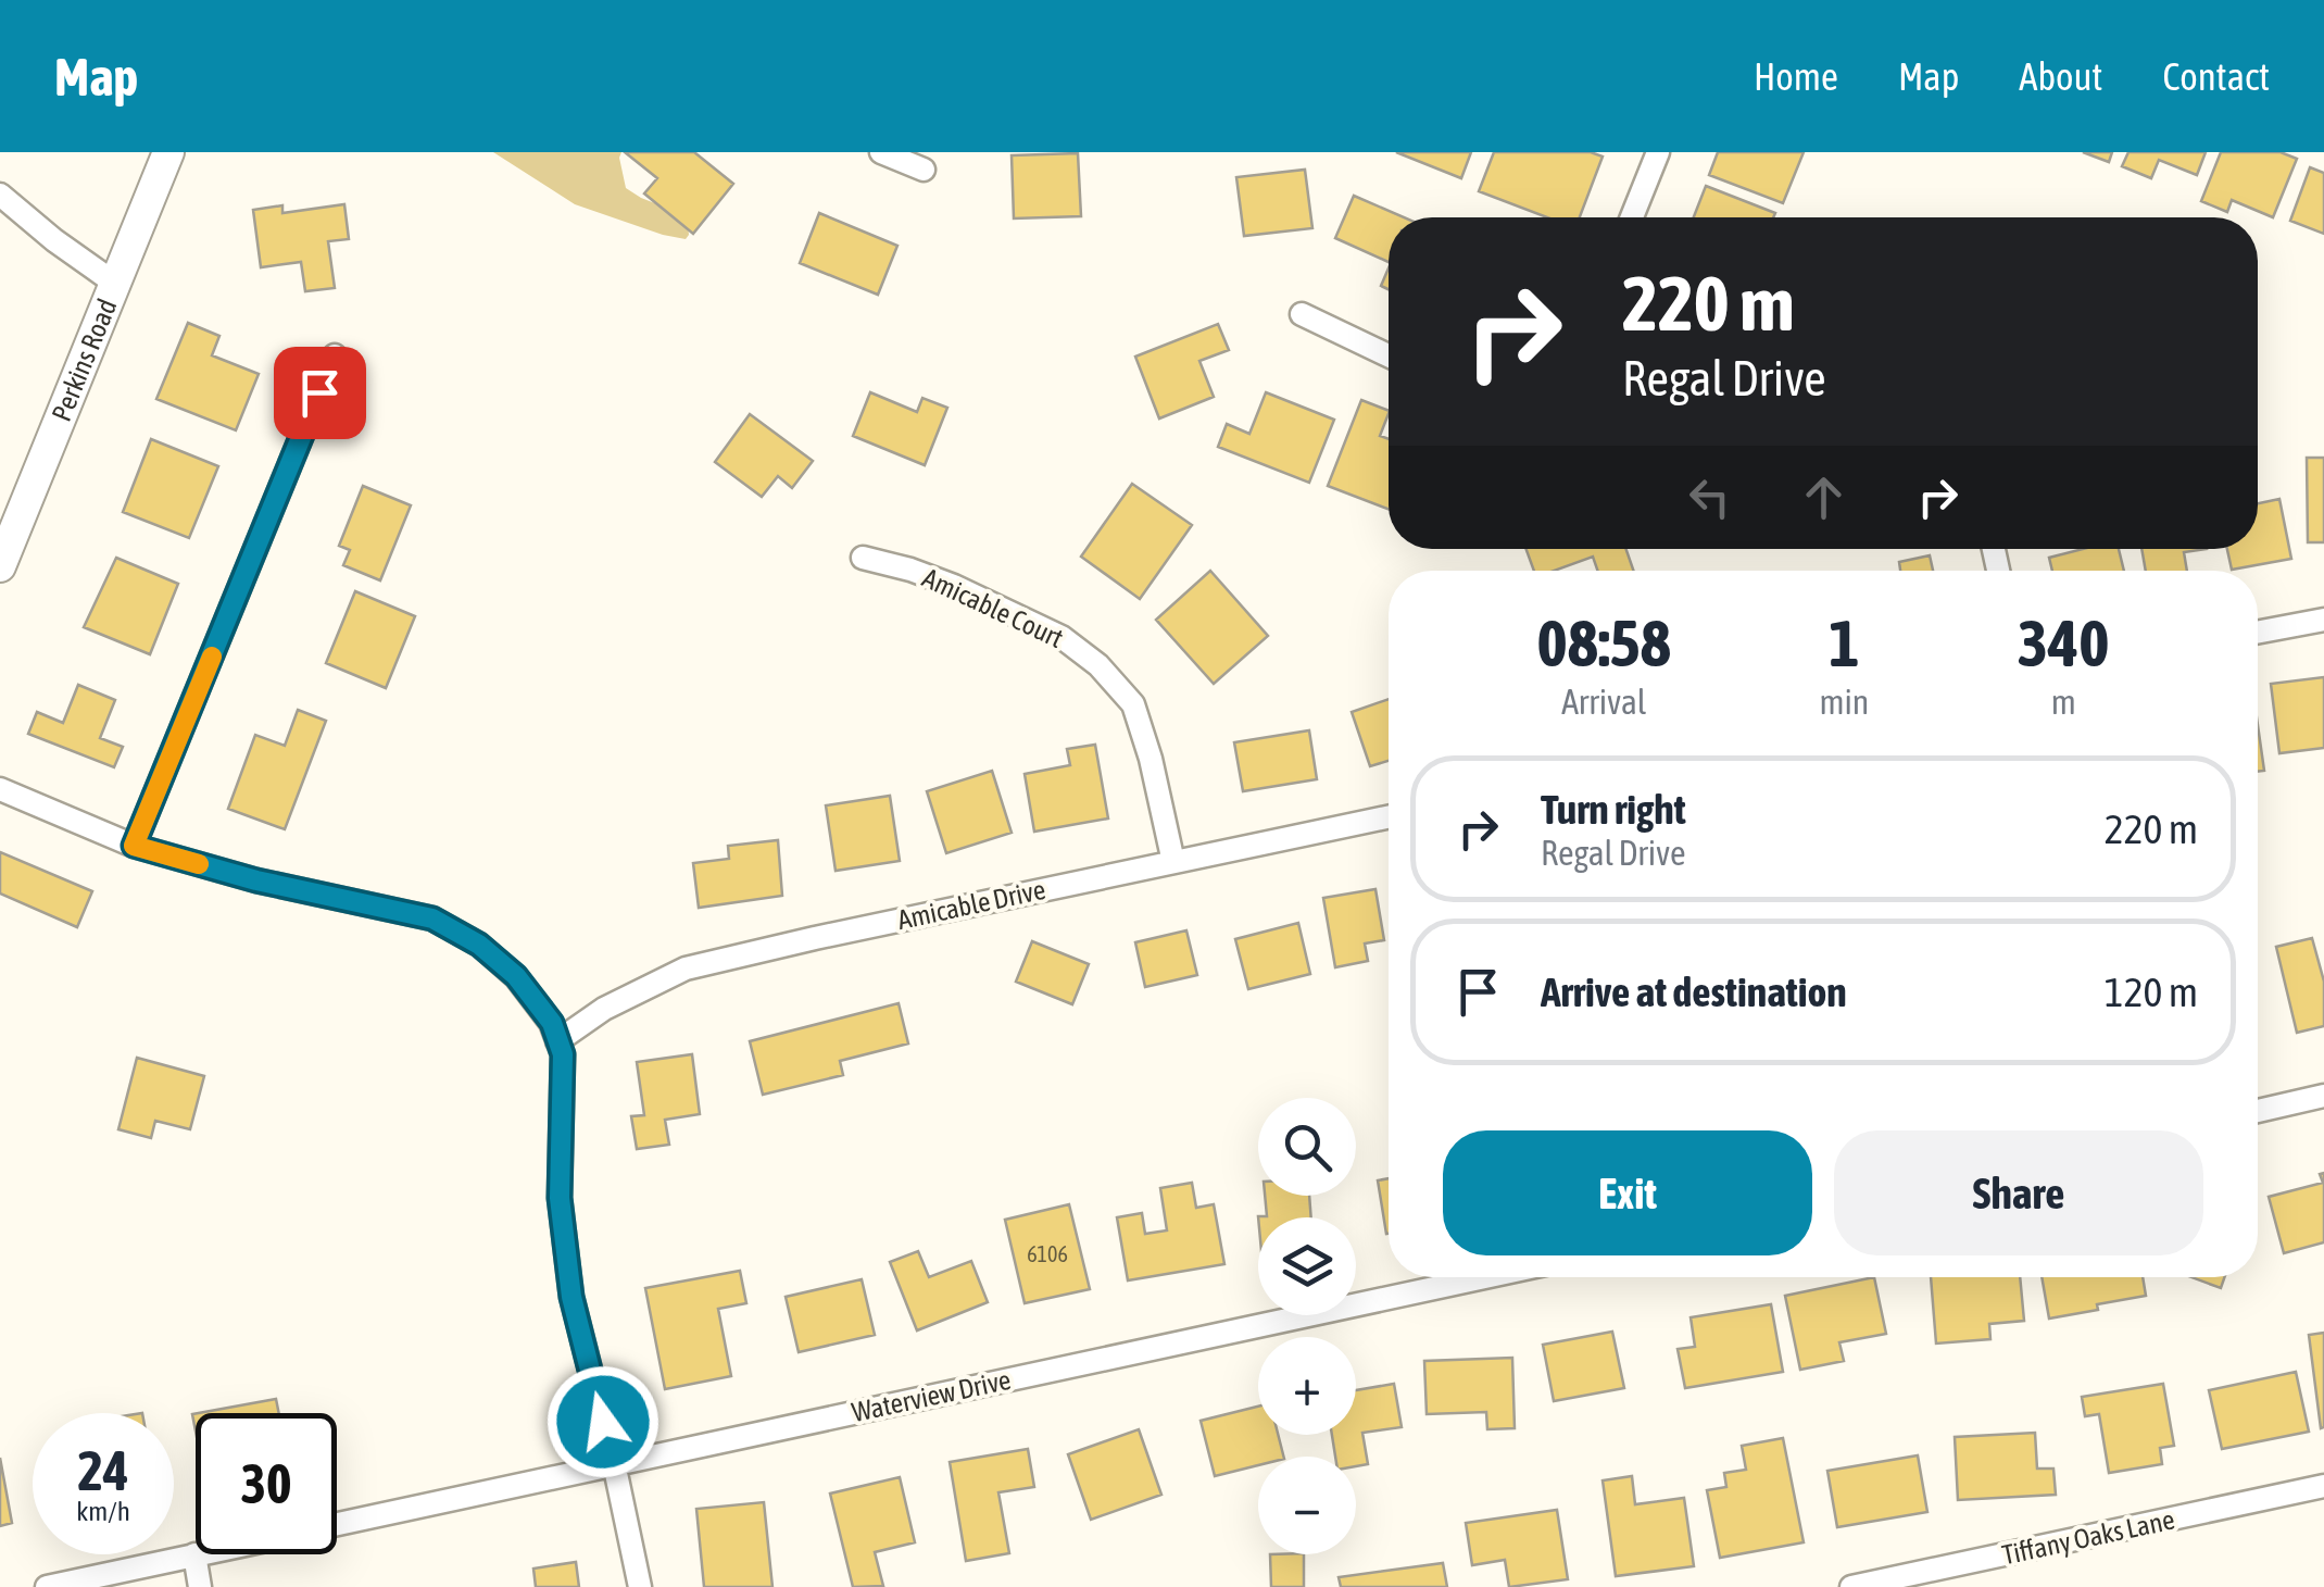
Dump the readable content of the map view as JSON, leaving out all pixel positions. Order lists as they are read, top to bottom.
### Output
{
  "streets": {
    "main road": ["Perkins Road"],
    "street": [
      "Amicable Court",
      "Amicable Drive",
      "Waterview Drive",
      "Tiffany Oaks Lane"
    ]
  },
  "crossings": [
    ["Amicable Court", "Amicable Drive"]
  ],
  "house_numbers": ["6106"],
  "page": {
    "header": "Map",
    "nav": [
      "Home",
      "Map",
      "About",
      "Contact"
    ],
    "turn": ["220 m", "Regal Drive"],
    "eta": [
      "08:58",
      "Arrival",
      "1",
      "min",
      "340",
      "m"
    ],
    "list": [
      {
        "name": "Turn right",
        "note": "Regal Drive",
        "value": "220 m"
      },
      {
        "name": "Arrive at destination",
        "value": "120 m"
      }
    ],
    "map_buttons": ["+", "−"],
    "buttons": ["Exit", "Share"],
    "speed": "24 km/h",
    "limit": "30"
  }
}
